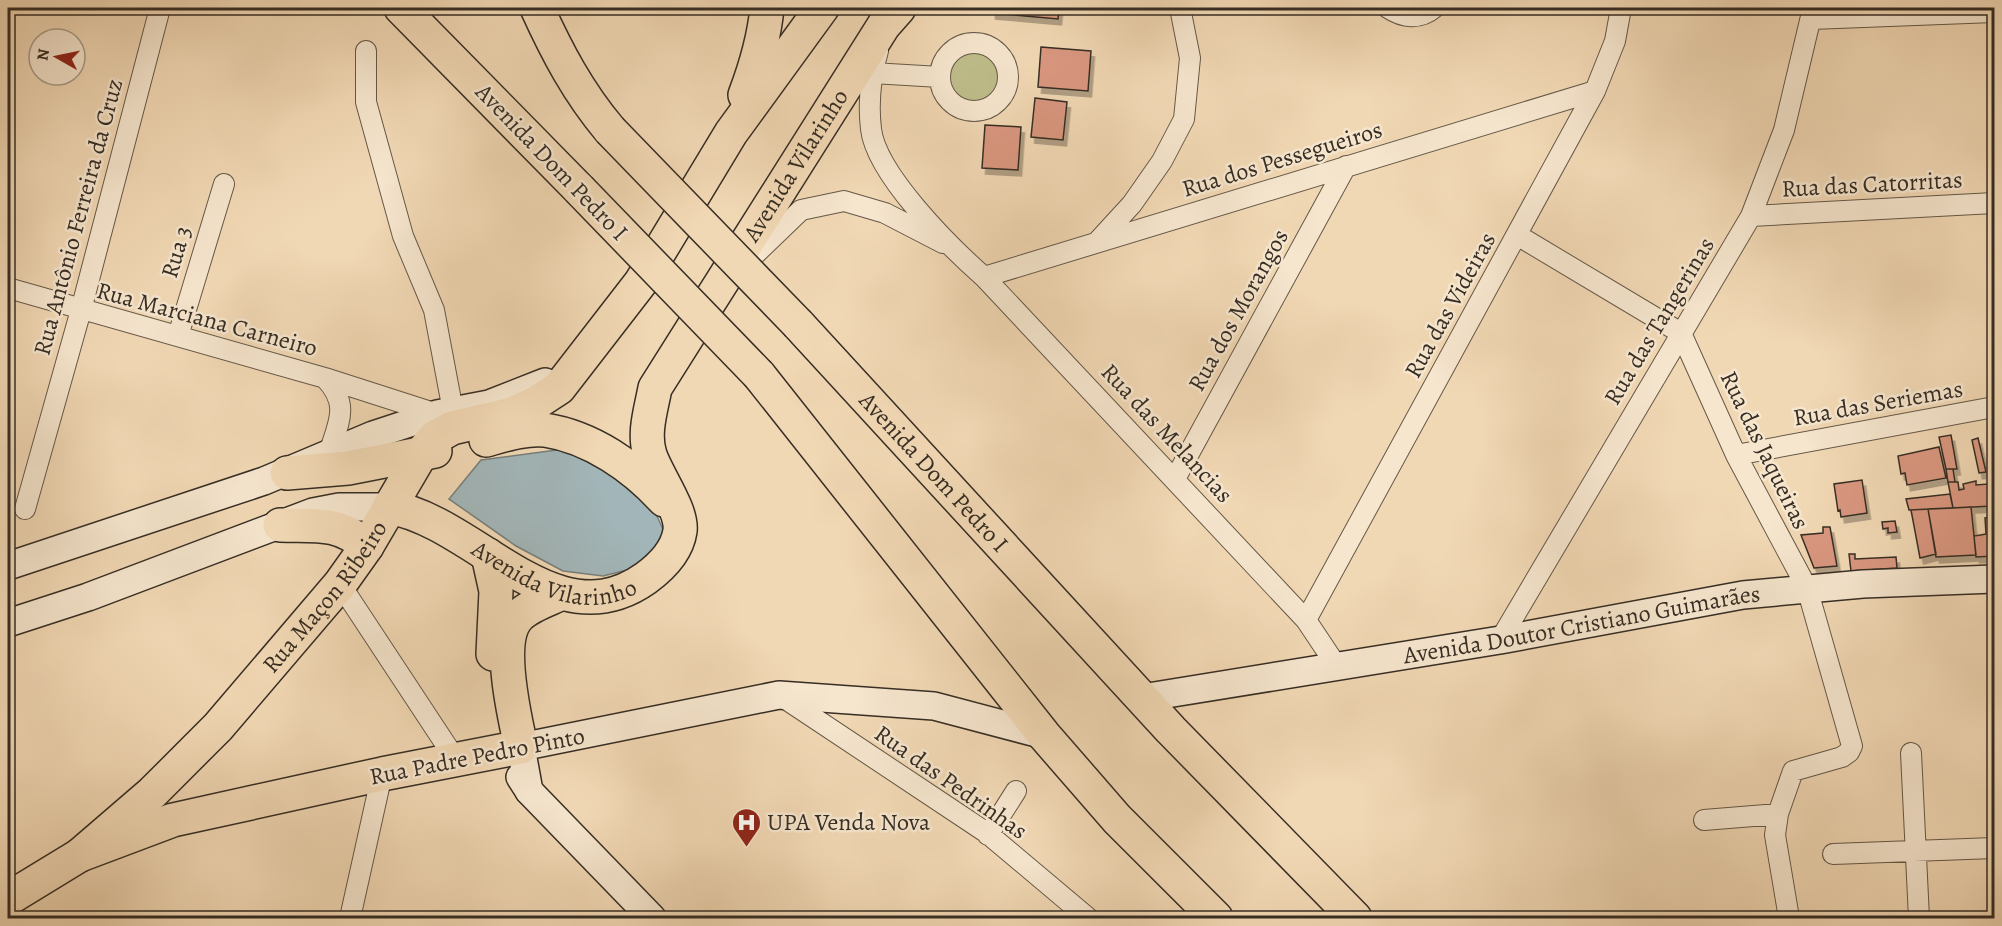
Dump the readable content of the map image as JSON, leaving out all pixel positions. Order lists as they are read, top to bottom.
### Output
{
  "streets": {
    "highway": [
      "Avenida Dom Pedro I",
      "Avenida Vilarinho",
      "Rua Maçon Ribeiro",
      "Rua Padre Pedro Pinto"
    ],
    "main road": ["Avenida Doutor Cristiano Guimarães"],
    "street": [
      "Rua dos Pessegueiros",
      "Rua das Catorritas",
      "Rua Antônio Ferreira da Cruz",
      "Rua 3",
      "Rua das Videiras",
      "Rua dos Morangos",
      "Rua Marciana Carneiro",
      "Rua das Tangerinas",
      "Rua das Seriemas",
      "Rua das Melancias",
      "Rua das Jaqueiras",
      "Rua das Pedrinhas"
    ]
  },
  "crossings": [
    ["Rua dos Pessegueiros", "Rua das Videiras"],
    ["Rua dos Pessegueiros", "Rua dos Morangos"],
    ["Rua dos Pessegueiros", "Rua das Melancias"],
    ["Avenida Dom Pedro I", "Avenida Doutor Cristiano Guimarães"],
    ["Avenida Dom Pedro I", "Rua Padre Pedro Pinto"],
    ["Avenida Vilarinho", "Rua das Melancias"],
    ["Avenida Vilarinho", "Rua Maçon Ribeiro"],
    ["Rua das Catorritas", "Rua das Tangerinas"],
    ["Rua Antônio Ferreira da Cruz", "Rua Marciana Carneiro"],
    ["Rua 3", "Rua Marciana Carneiro"],
    ["Rua das Videiras", "Rua das Melancias"],
    ["Rua dos Morangos", "Rua das Melancias"],
    ["Rua das Tangerinas", "Rua das Jaqueiras"],
    ["Rua das Tangerinas", "Avenida Doutor Cristiano Guimarães"],
    ["Rua das Seriemas", "Rua das Jaqueiras"],
    ["Rua das Melancias", "Avenida Doutor Cristiano Guimarães"],
    ["Rua das Jaqueiras", "Avenida Doutor Cristiano Guimarães"],
    ["Rua Maçon Ribeiro", "Rua Padre Pedro Pinto"],
    ["Rua Padre Pedro Pinto", "Rua das Pedrinhas"]
  ],
  "places": {
    "hospital": ["UPA Venda Nova"]
  },
  "north": "left"
}
